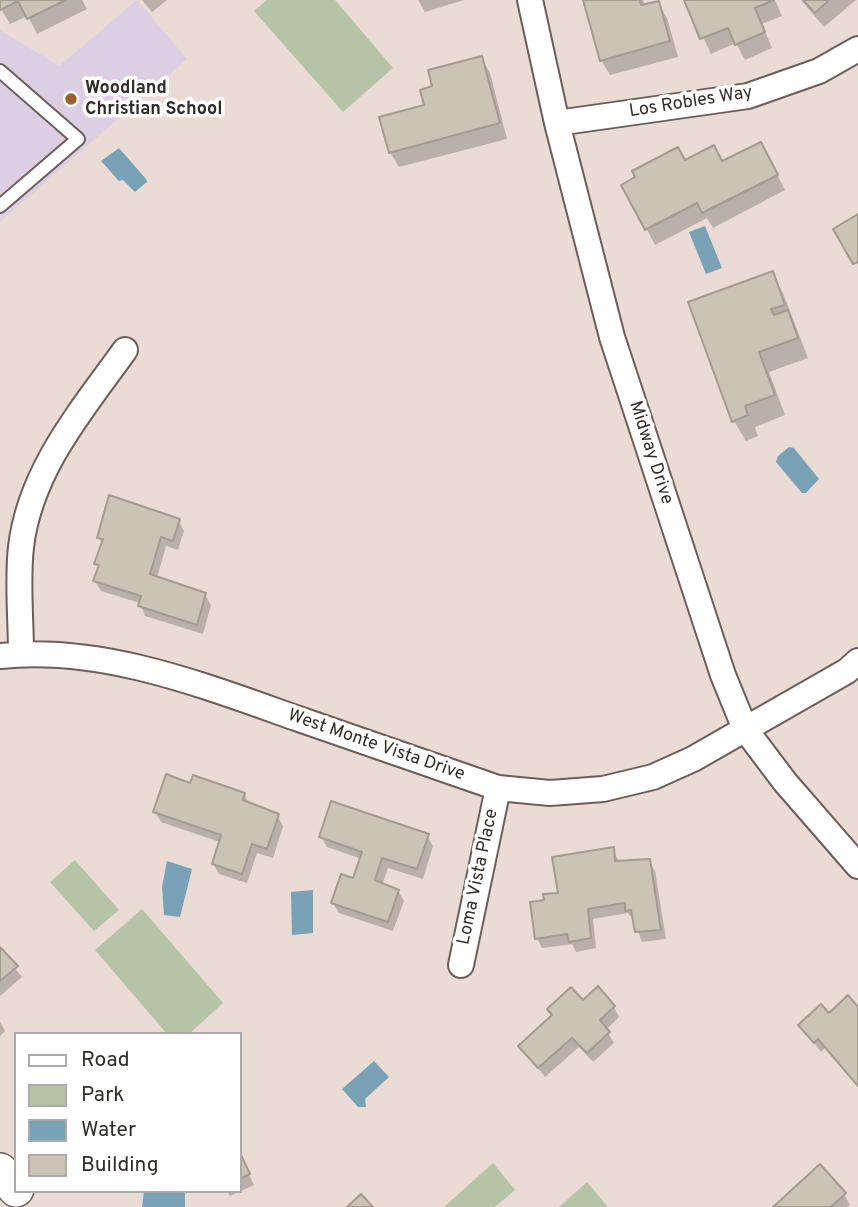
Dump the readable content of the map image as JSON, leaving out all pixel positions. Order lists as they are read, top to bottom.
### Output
{
  "streets": {
    "street": [
      "Los Robles Way",
      "Midway Drive",
      "West Monte Vista Drive",
      "Loma Vista Place"
    ]
  },
  "crossings": [
    ["Los Robles Way", "Midway Drive"],
    ["Midway Drive", "West Monte Vista Drive"],
    ["West Monte Vista Drive", "Loma Vista Place"]
  ],
  "places": ["Woodland Christian School"],
  "legend": [
    "Road",
    "Park",
    "Water",
    "Building"
  ]
}
